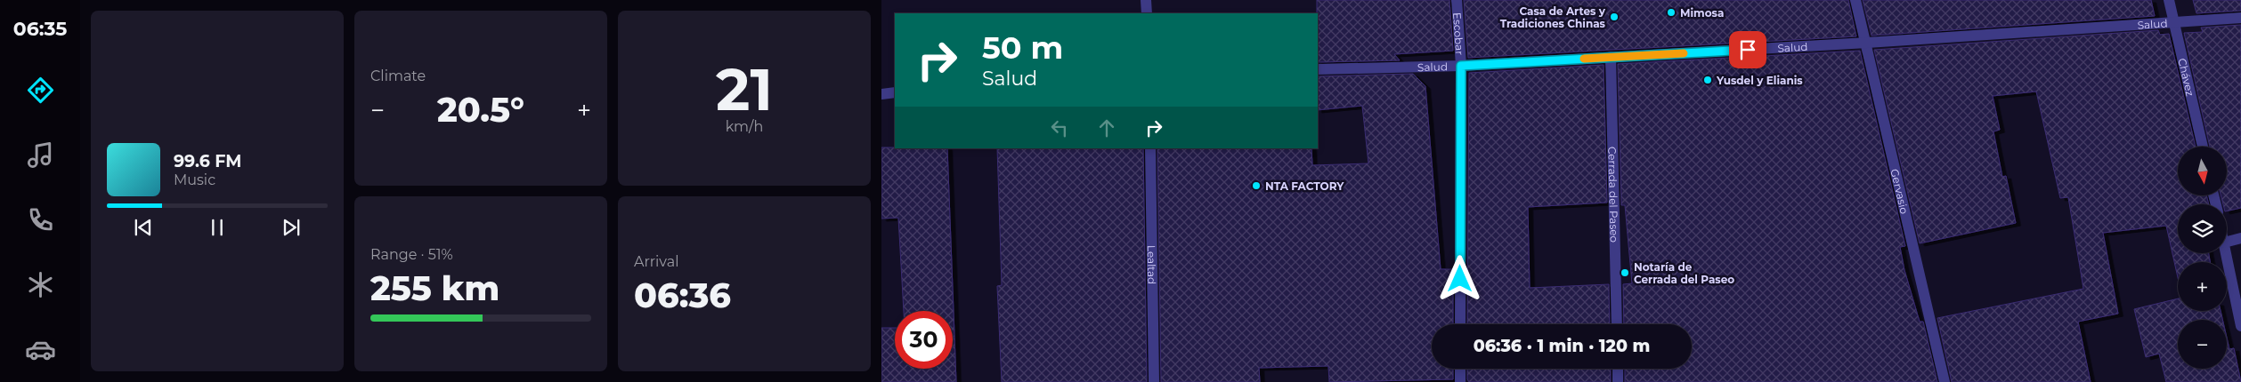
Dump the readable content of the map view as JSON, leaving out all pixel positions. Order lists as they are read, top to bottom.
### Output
{
  "streets": {
    "street": [
      "Salud",
      "Escobar",
      "Chávez",
      "Gervasio",
      "Cerrada del Paseo",
      "Lealtad"
    ]
  },
  "crossings": [
    ["Salud", "Escobar"],
    ["Salud", "Chávez"],
    ["Salud", "Gervasio"],
    ["Salud", "Cerrada del Paseo"]
  ],
  "places": [
    "Mimosa",
    "Casa de Artes y Tradiciones Chinas",
    "Yusdel y Elianis",
    "NTA FACTORY",
    "Notaría de Cerrada del Paseo"
  ],
  "north": "bottom",
  "page": {
    "tabs": "06:35",
    "tile": [
      "Climate",
      ["21", "km/h"],
      ["Range · 51%", "255 km"],
      ["Arrival", "06:36"]
    ],
    "turn": ["50 m", "Salud"],
    "heat": ["−", "20.5°", "+"],
    "song": ["99.6 FM", "Music"],
    "map_buttons": ["+", "−"],
    "limit": "30",
    "trip": "06:36 · 1 min · 120 m"
  }
}
